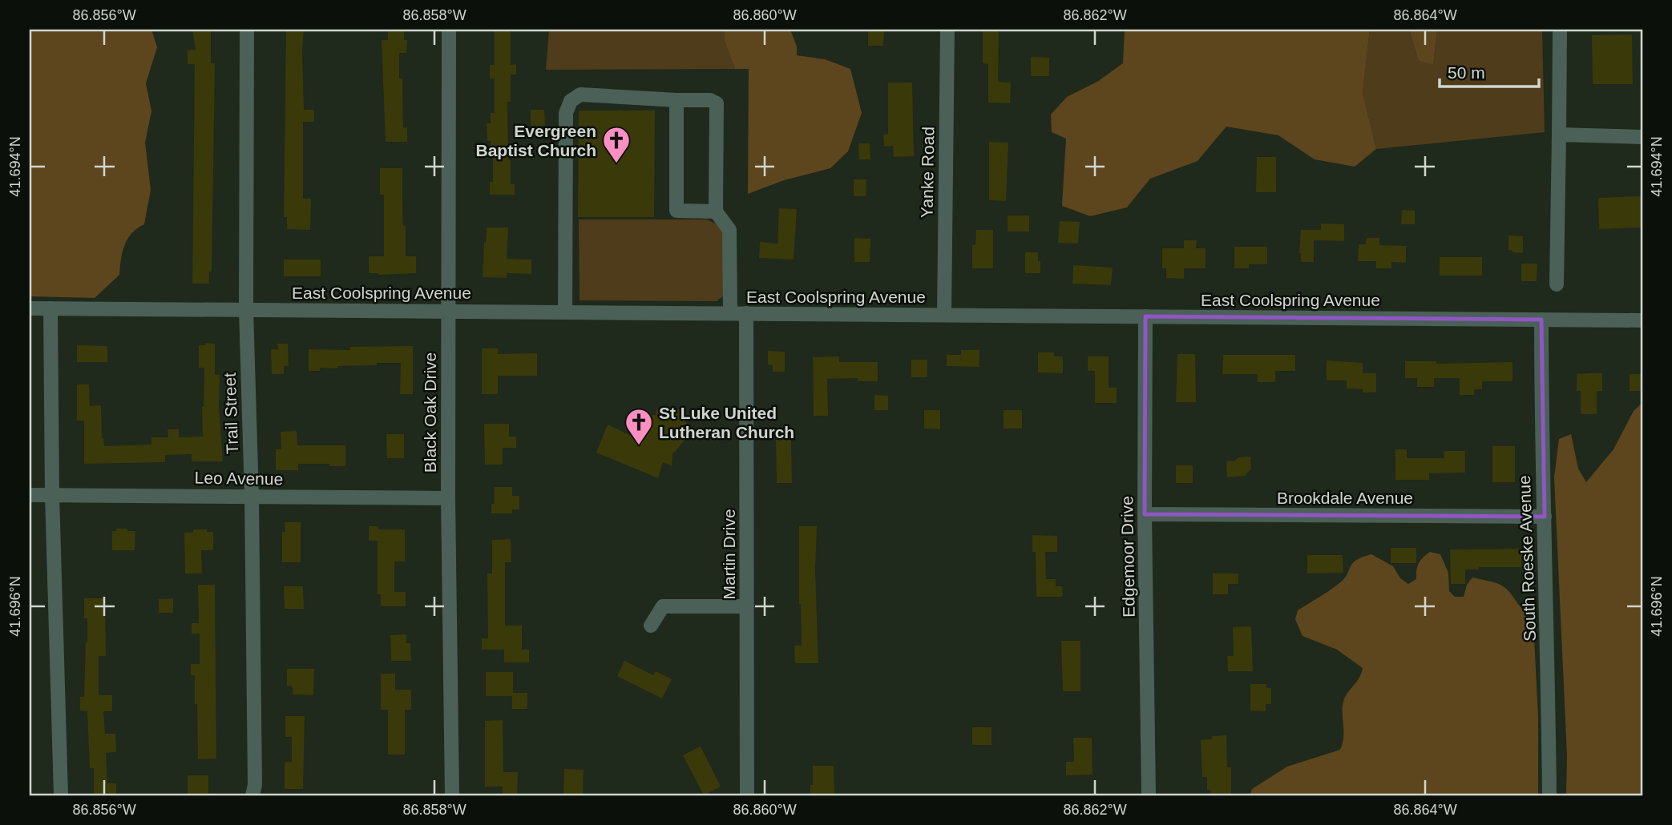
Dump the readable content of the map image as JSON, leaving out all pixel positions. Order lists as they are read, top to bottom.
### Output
{
  "streets": {
    "street": [
      "Yanke Road",
      "East Coolspring Avenue",
      "Black Oak Drive",
      "Trail Street",
      "Leo Avenue",
      "Brookdale Avenue",
      "Martin Drive",
      "Edgemoor Drive",
      "South Roeske Avenue"
    ]
  },
  "crossings": [
    ["Yanke Road", "East Coolspring Avenue"],
    ["East Coolspring Avenue", "Black Oak Drive"],
    ["East Coolspring Avenue", "Trail Street"],
    ["East Coolspring Avenue", "Martin Drive"],
    ["East Coolspring Avenue", "Edgemoor Drive"],
    ["East Coolspring Avenue", "South Roeske Avenue"],
    ["Black Oak Drive", "Leo Avenue"],
    ["Trail Street", "Leo Avenue"],
    ["Brookdale Avenue", "Edgemoor Drive"],
    ["Brookdale Avenue", "South Roeske Avenue"]
  ],
  "places": {
    "church": ["Evergreen Baptist Church", "St Luke United Lutheran Church"]
  },
  "scale_bar": "50 m",
  "coordinates": [
    "86.856°W",
    "86.858°W",
    "86.860°W",
    "86.862°W",
    "86.864°W",
    "41.694°N",
    "41.696°N"
  ]
}
